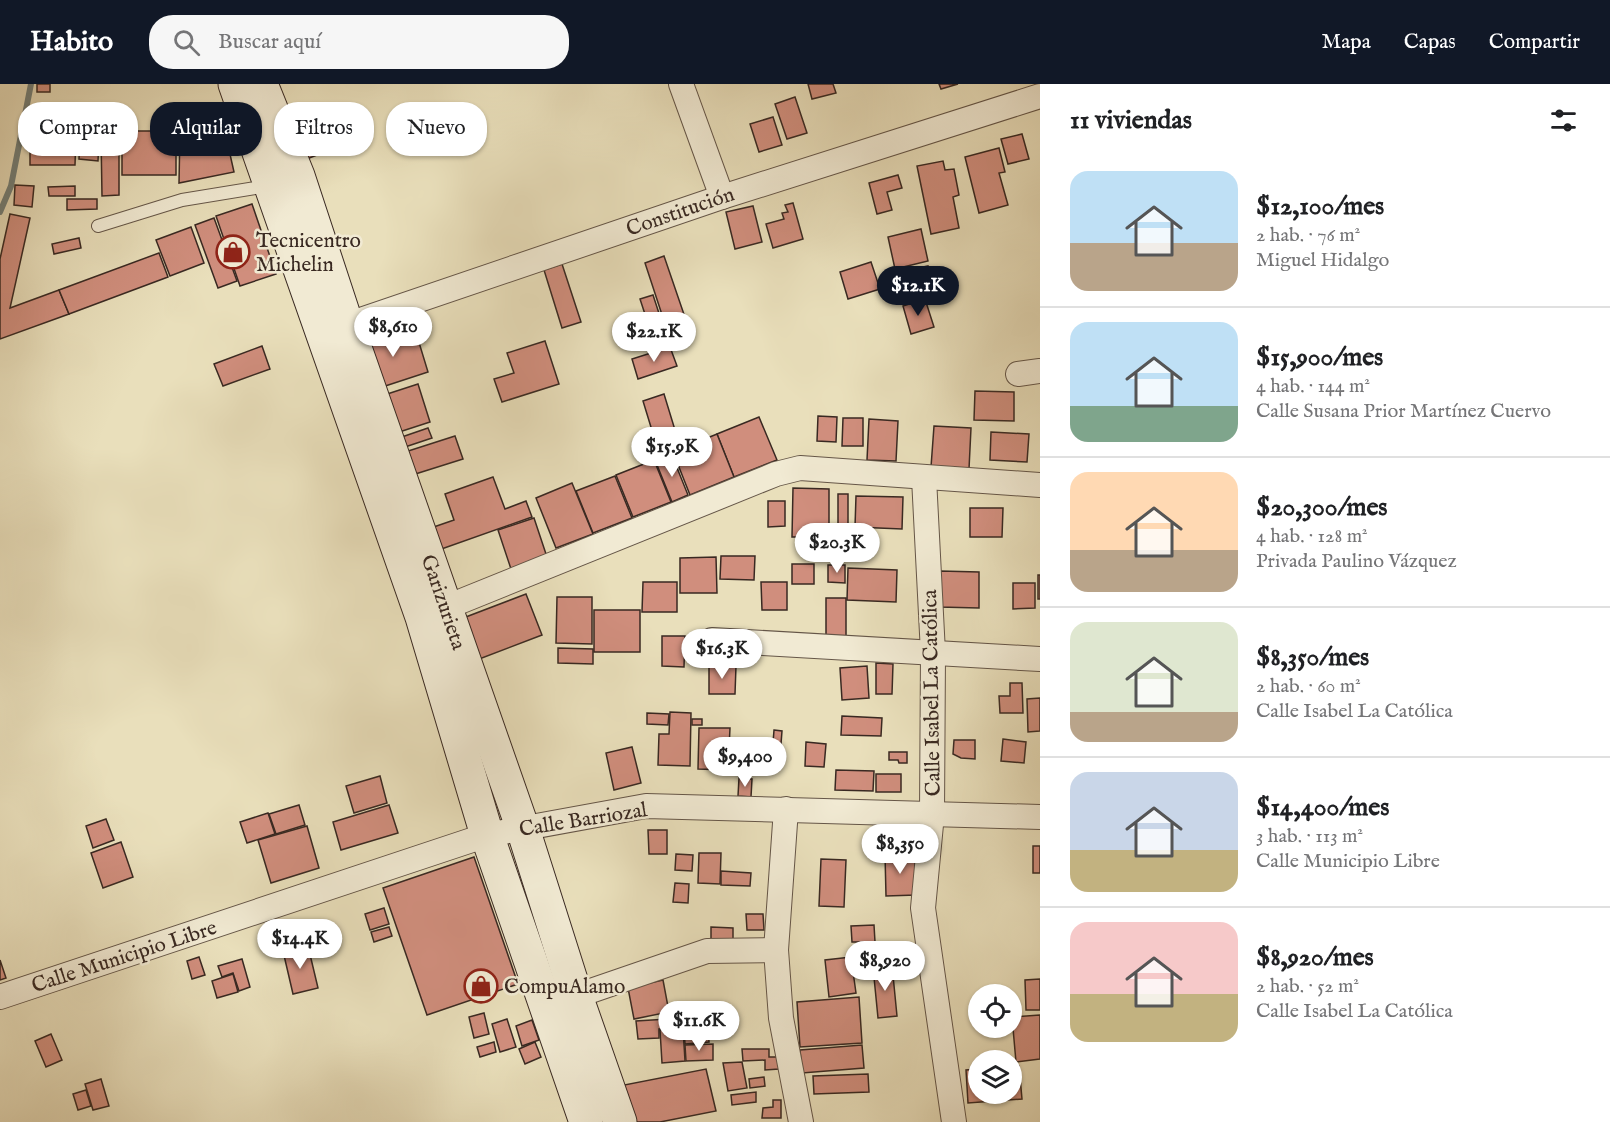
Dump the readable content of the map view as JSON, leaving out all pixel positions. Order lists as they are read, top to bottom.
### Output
{
  "streets": {
    "main road": ["Garizurieta"],
    "street": [
      "Constitución",
      "Calle Isabel La Católica",
      "Calle Barriozal",
      "Calle Municipio Libre"
    ]
  },
  "crossings": [
    ["Constitución", "Garizurieta"],
    ["Garizurieta", "Calle Barriozal"],
    ["Garizurieta", "Calle Municipio Libre"],
    ["Calle Isabel La Católica", "Calle Barriozal"],
    ["Calle Barriozal", "Calle Municipio Libre"]
  ],
  "places": {
    "shop": ["Tecnicentro Michelin", "CompuAlamo"]
  },
  "page": {
    "header": "Habito",
    "search": "Buscar aquí",
    "nav": ["Mapa", "Capas", "Compartir"],
    "heading": "11 viviendas",
    "chip": [
      "Comprar",
      "Alquilar",
      "Filtros",
      "Nuevo"
    ],
    "list": [
      {
        "name": "$12,100/mes",
        "note": "2 hab. · 76 m² · Miguel Hidalgo"
      },
      {
        "name": "$15,900/mes",
        "note": "4 hab. · 144 m² · Calle Susana Prior Martínez Cuervo"
      },
      {
        "name": "$20,300/mes",
        "note": "4 hab. · 128 m² · Privada Paulino Vázquez"
      },
      {
        "name": "$8,350/mes",
        "note": "2 hab. · 60 m² · Calle Isabel La Católica"
      },
      {
        "name": "$14,400/mes",
        "note": "3 hab. · 113 m² · Calle Municipio Libre"
      },
      {
        "name": "$8,920/mes",
        "note": "2 hab. · 52 m² · Calle Isabel La Católica"
      }
    ],
    "price": [
      "$12.1K",
      "$8,610",
      "$22.1K",
      "$15.9K",
      "$20.3K",
      "$16.3K",
      "$9,400",
      "$8,350",
      "$14.4K",
      "$8,920",
      "$11.6K"
    ]
  }
}
